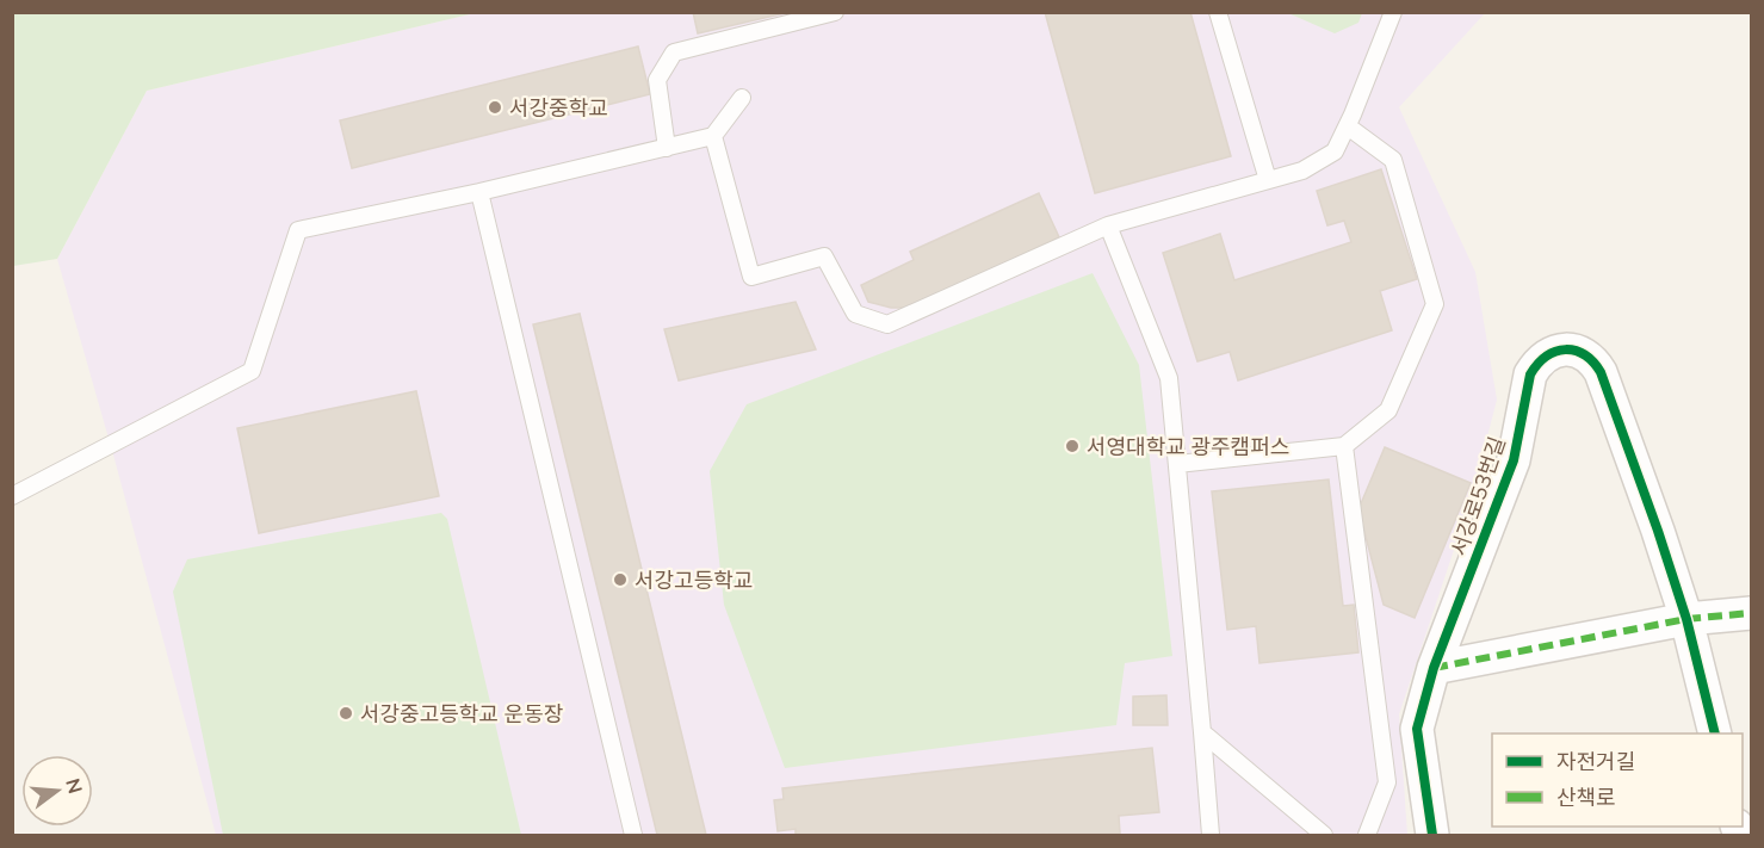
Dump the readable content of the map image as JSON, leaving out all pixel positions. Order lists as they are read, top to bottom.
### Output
{
  "streets": {
    "street": ["서강로53번길"]
  },
  "places": [
    "서강중학교",
    "서영대학교 광주캠퍼스",
    "서강고등학교",
    "서강중고등학교 운동장"
  ],
  "legend": ["자전거길", "산책로"],
  "north": "right"
}
